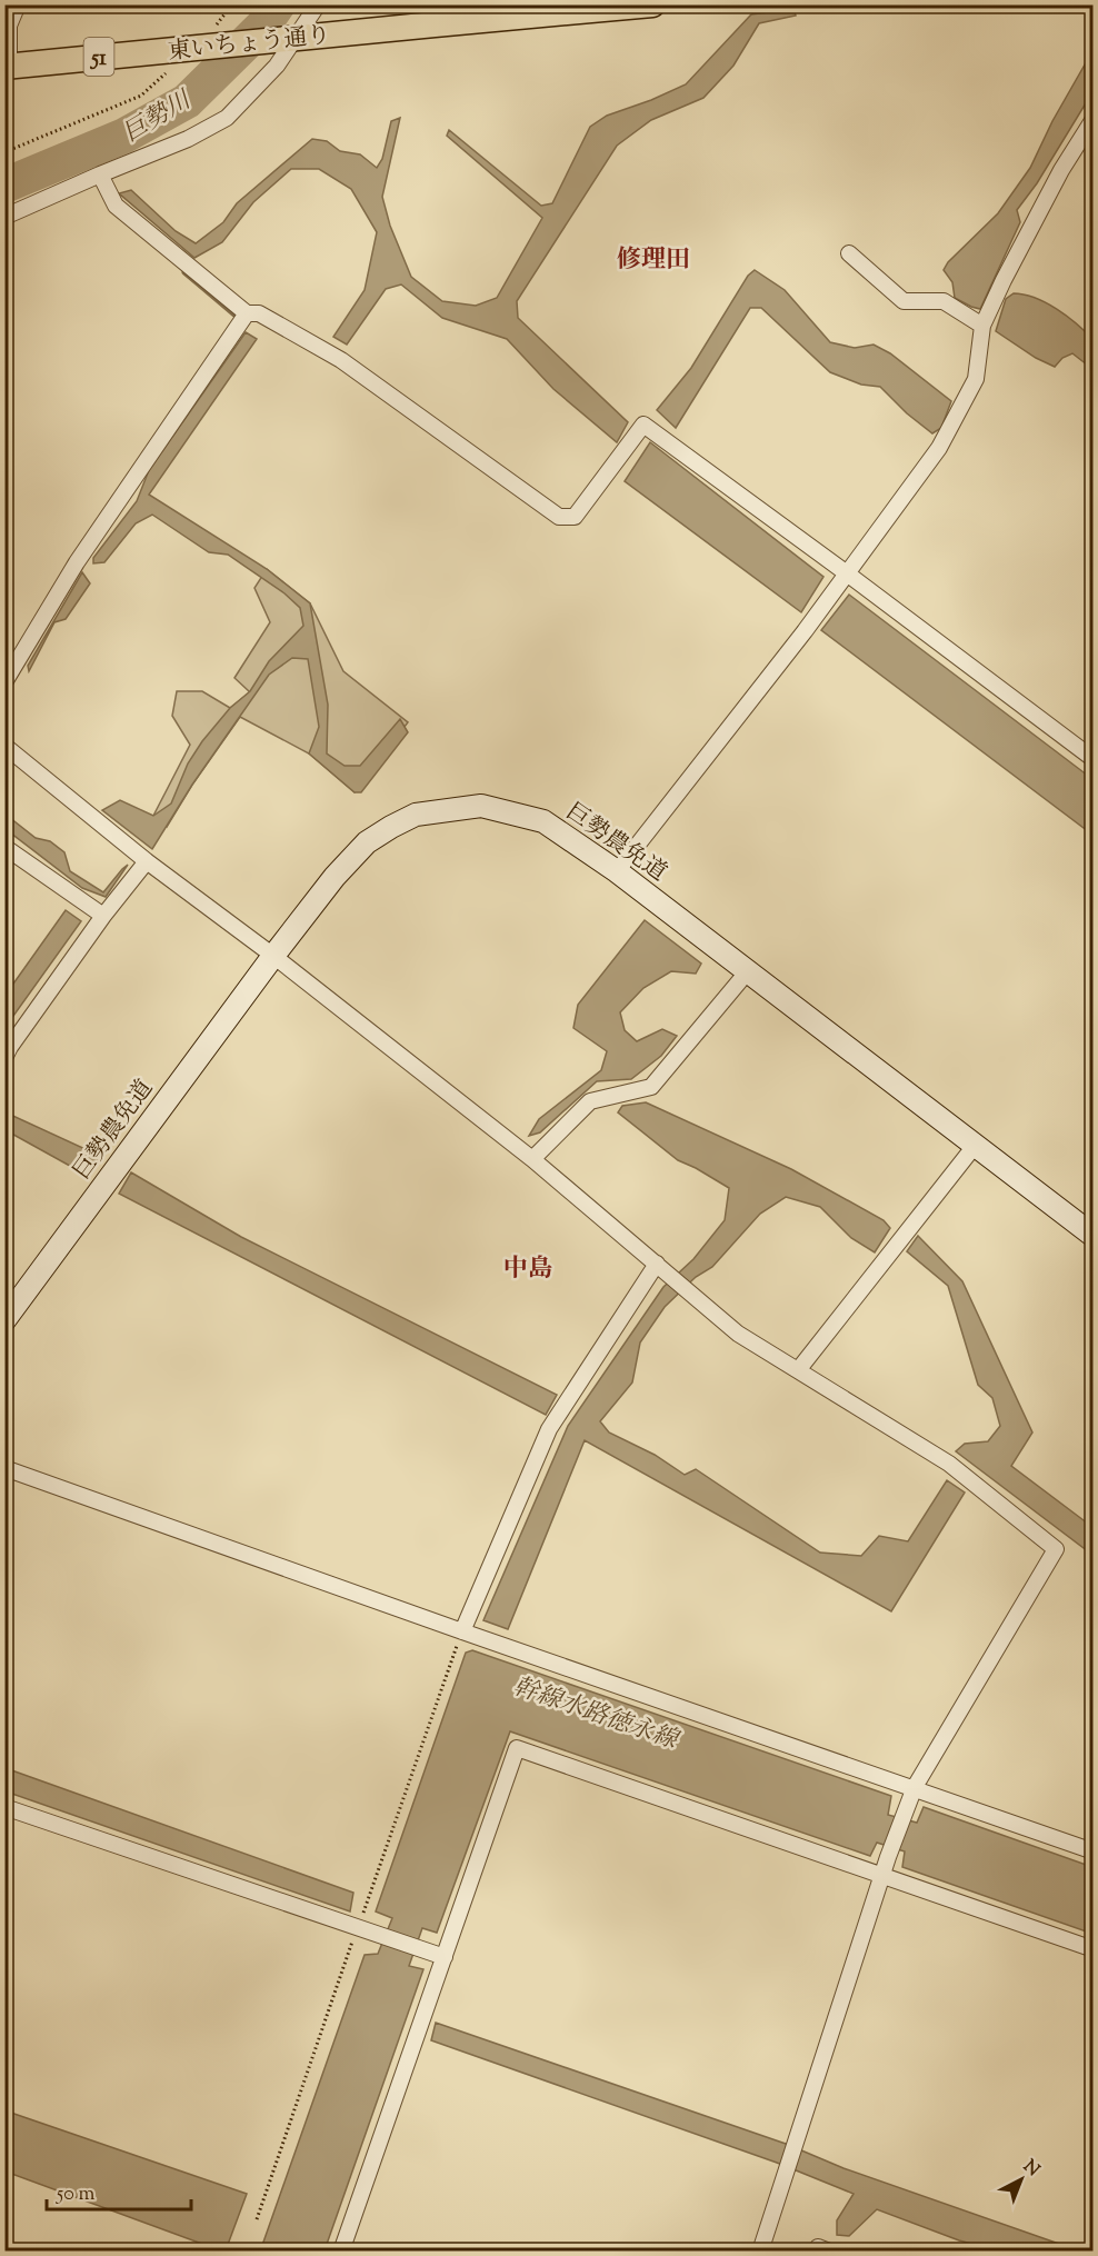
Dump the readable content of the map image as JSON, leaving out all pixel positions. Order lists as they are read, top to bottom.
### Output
{
  "streets": {
    "main road": ["東いちょう通り", "51"],
    "street": ["巨勢農免道"]
  },
  "districts": ["修理田", "中島"],
  "water": ["巨勢川", "幹線水路徳永線"],
  "scale_bar": "50 m",
  "north": "top right"
}
